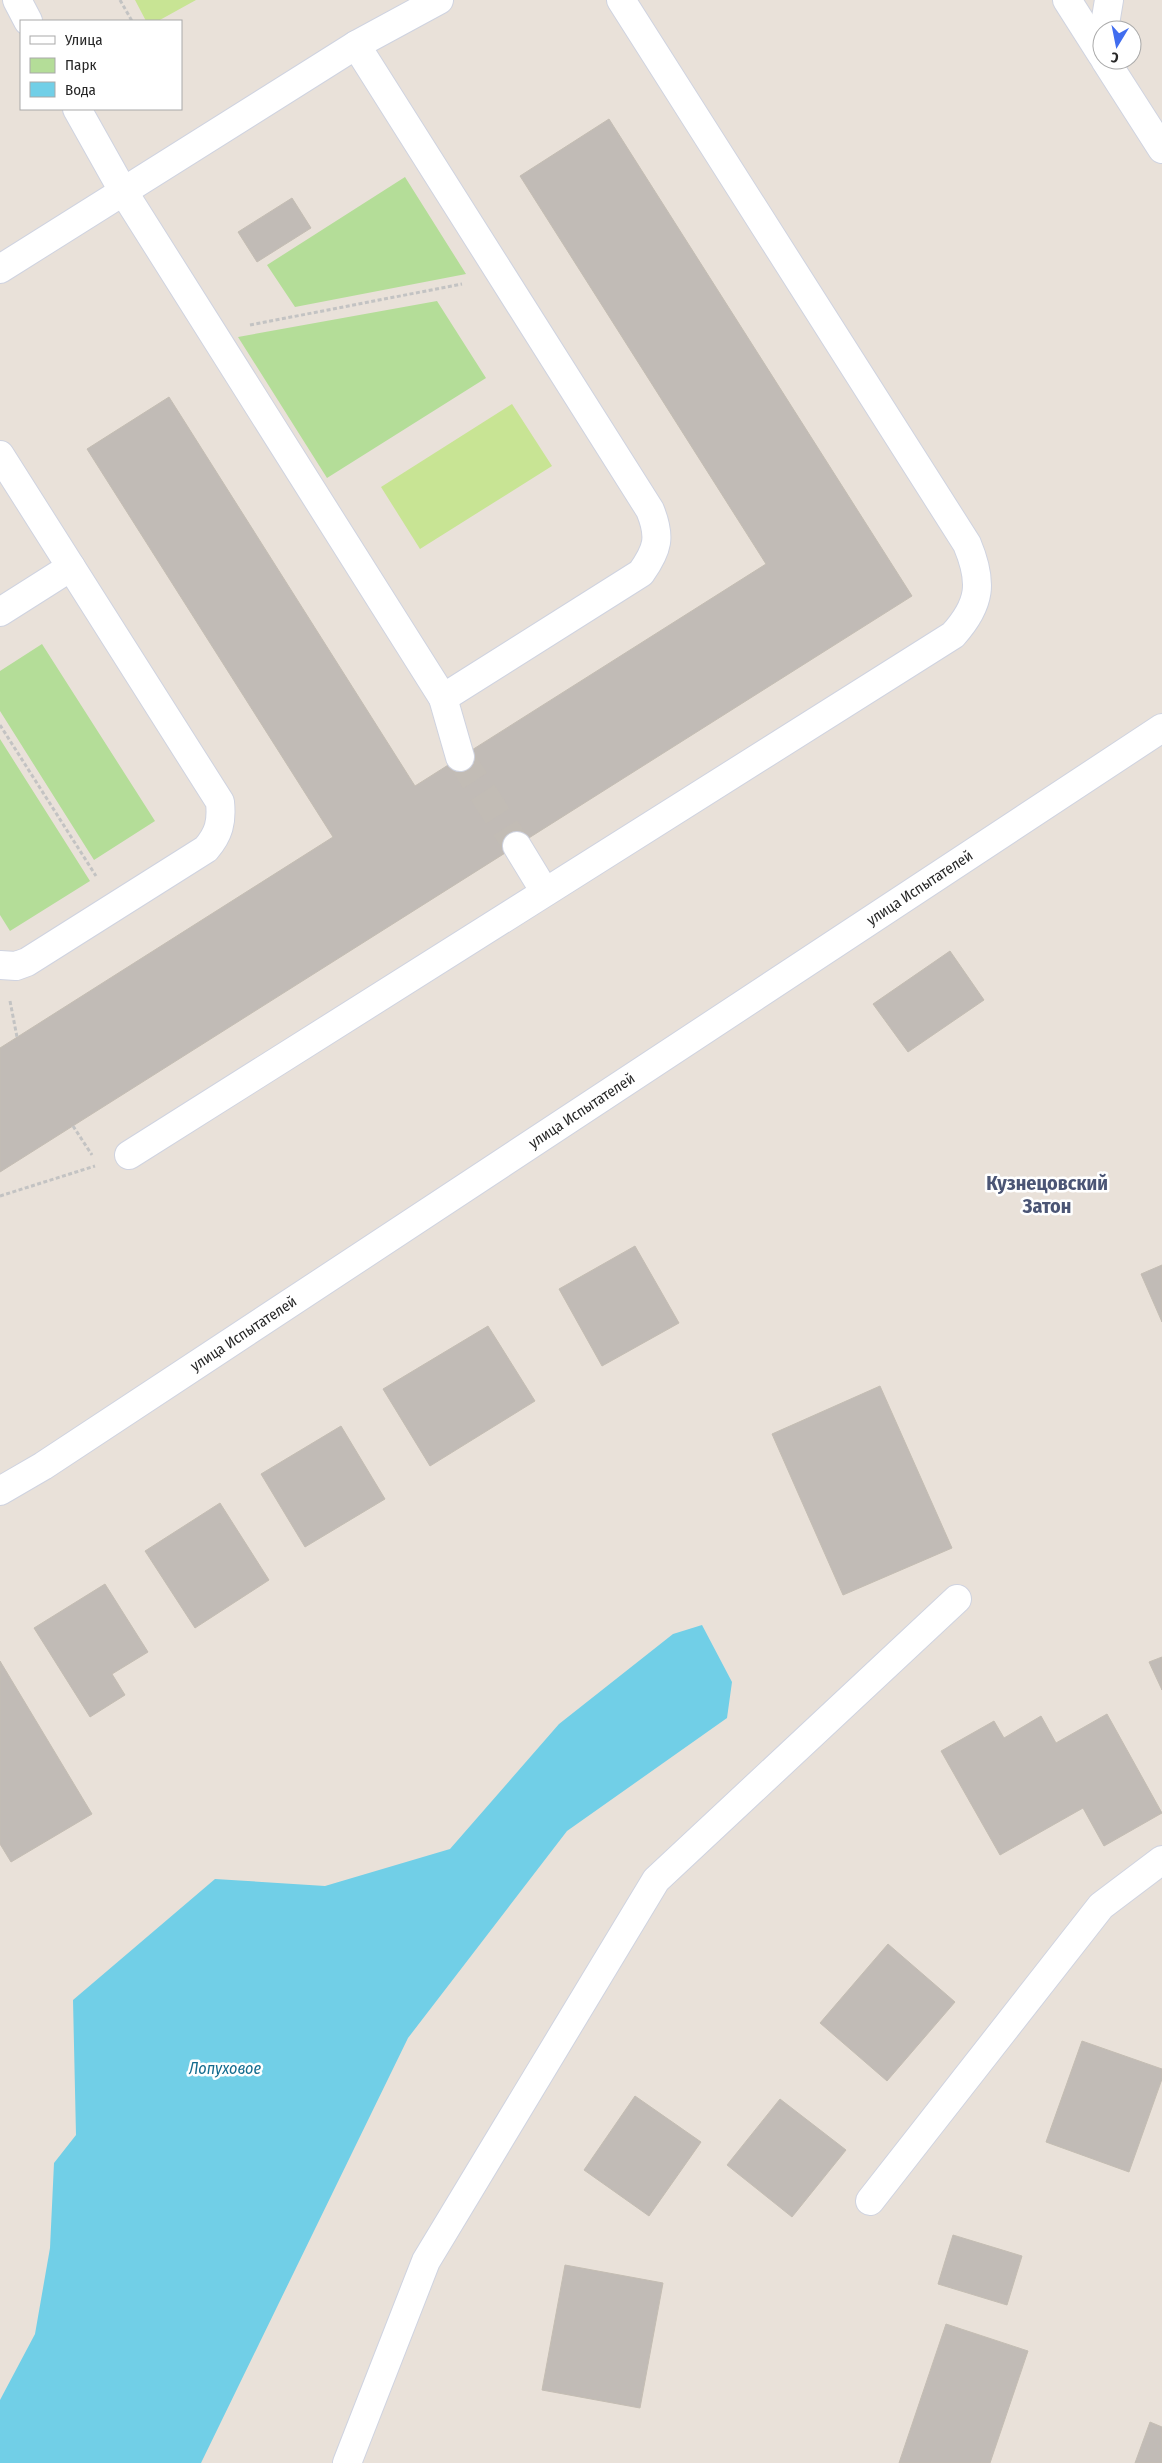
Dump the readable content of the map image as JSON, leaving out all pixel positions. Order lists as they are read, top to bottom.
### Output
{
  "streets": {
    "street": ["улица Испытателей"]
  },
  "districts": ["Кузнецовский Затон"],
  "water": ["Лопуховое"],
  "legend": ["Улица", "Парк", "Вода"],
  "north": "bottom"
}
